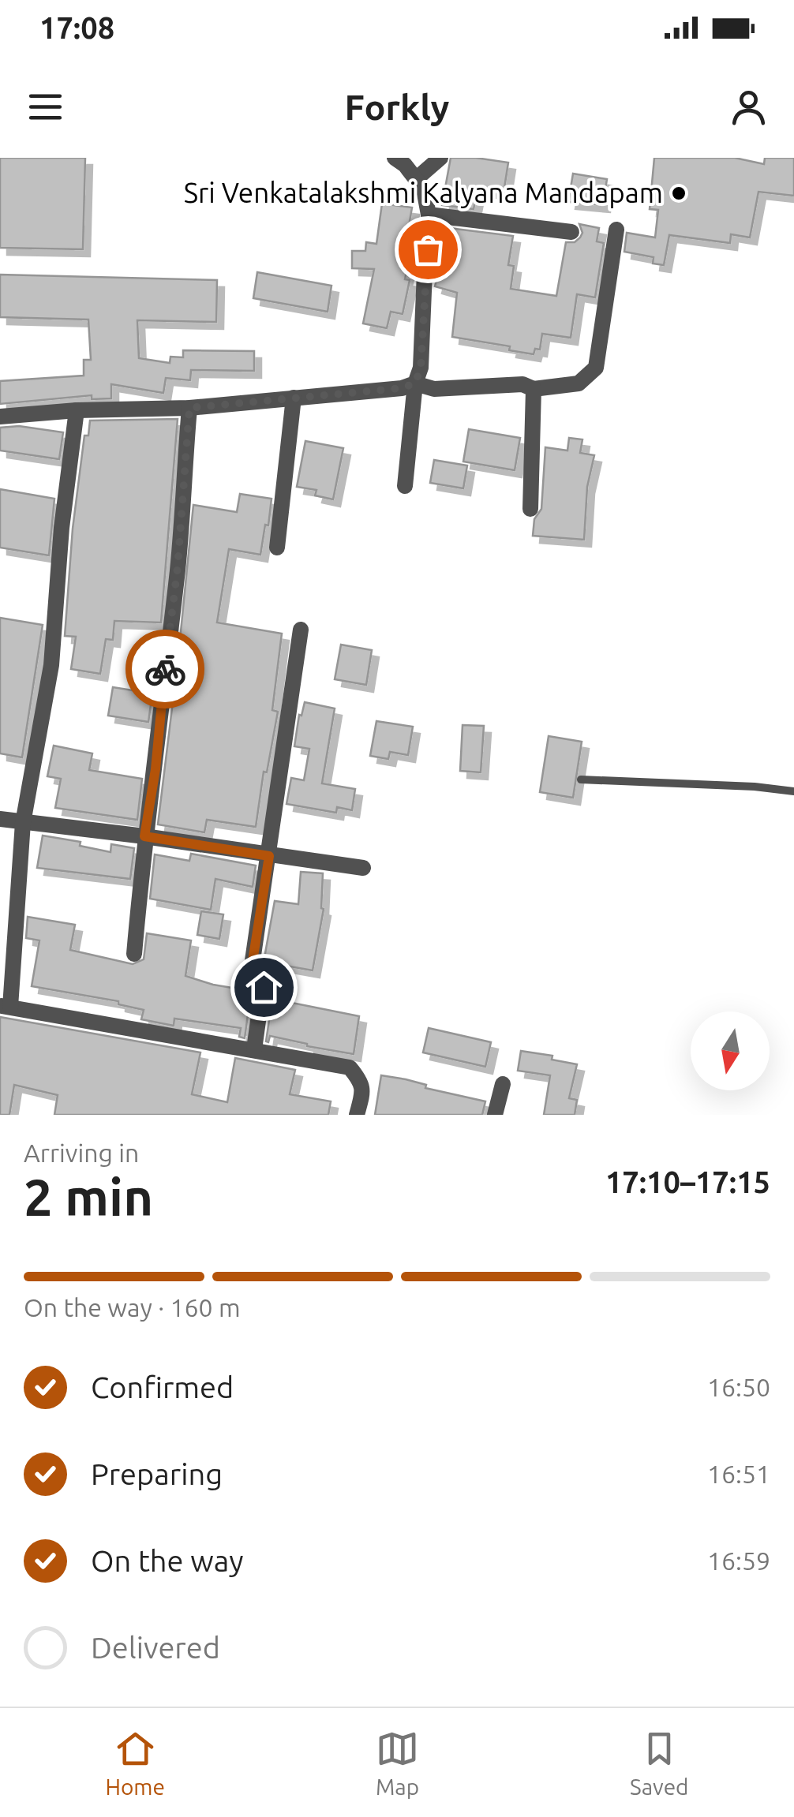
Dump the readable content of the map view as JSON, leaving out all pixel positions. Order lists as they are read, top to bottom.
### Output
{
  "places": ["Sri Venkatalakshmi Kalyana Mandapam"],
  "north": "bottom",
  "page": {
    "status": "17:08",
    "header": "Forkly",
    "heading": ["2 min", "Arriving in", "17:10–17:15"],
    "bar": "On the way · 160 m",
    "list": [
      ["Confirmed", "16:50"],
      ["Preparing", "16:51"],
      ["On the way", "16:59"],
      "Delivered"
    ],
    "tabs": ["Home", "Map", "Saved"]
  }
}
